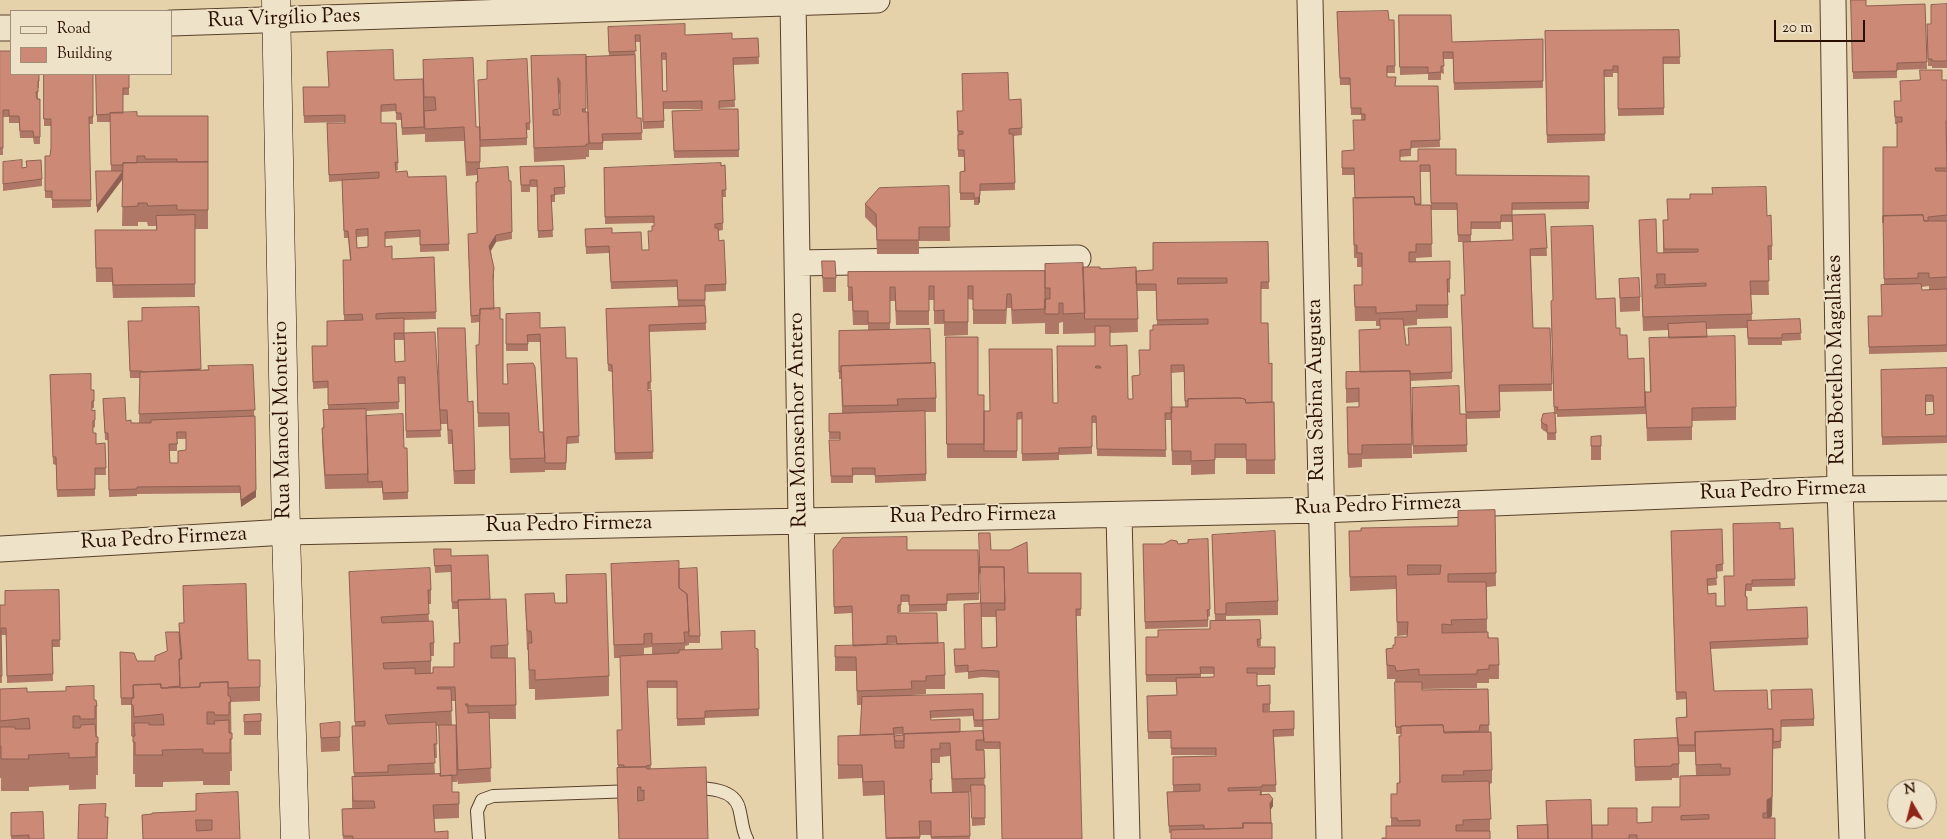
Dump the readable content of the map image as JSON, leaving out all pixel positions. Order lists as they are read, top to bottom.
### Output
{
  "streets": {
    "street": [
      "Rua Virgílio Paes",
      "Rua Botelho Magalhães",
      "Rua Sabina Augusta",
      "Rua Manoel Monteiro",
      "Rua Monsenhor Antero",
      "Rua Pedro Firmeza"
    ]
  },
  "crossings": [
    ["Rua Virgílio Paes", "Rua Manoel Monteiro"],
    ["Rua Virgílio Paes", "Rua Monsenhor Antero"],
    ["Rua Botelho Magalhães", "Rua Pedro Firmeza"],
    ["Rua Sabina Augusta", "Rua Pedro Firmeza"],
    ["Rua Manoel Monteiro", "Rua Pedro Firmeza"],
    ["Rua Monsenhor Antero", "Rua Pedro Firmeza"]
  ],
  "legend": ["Road", "Building"],
  "scale_bar": "20 m",
  "north": "top"
}
